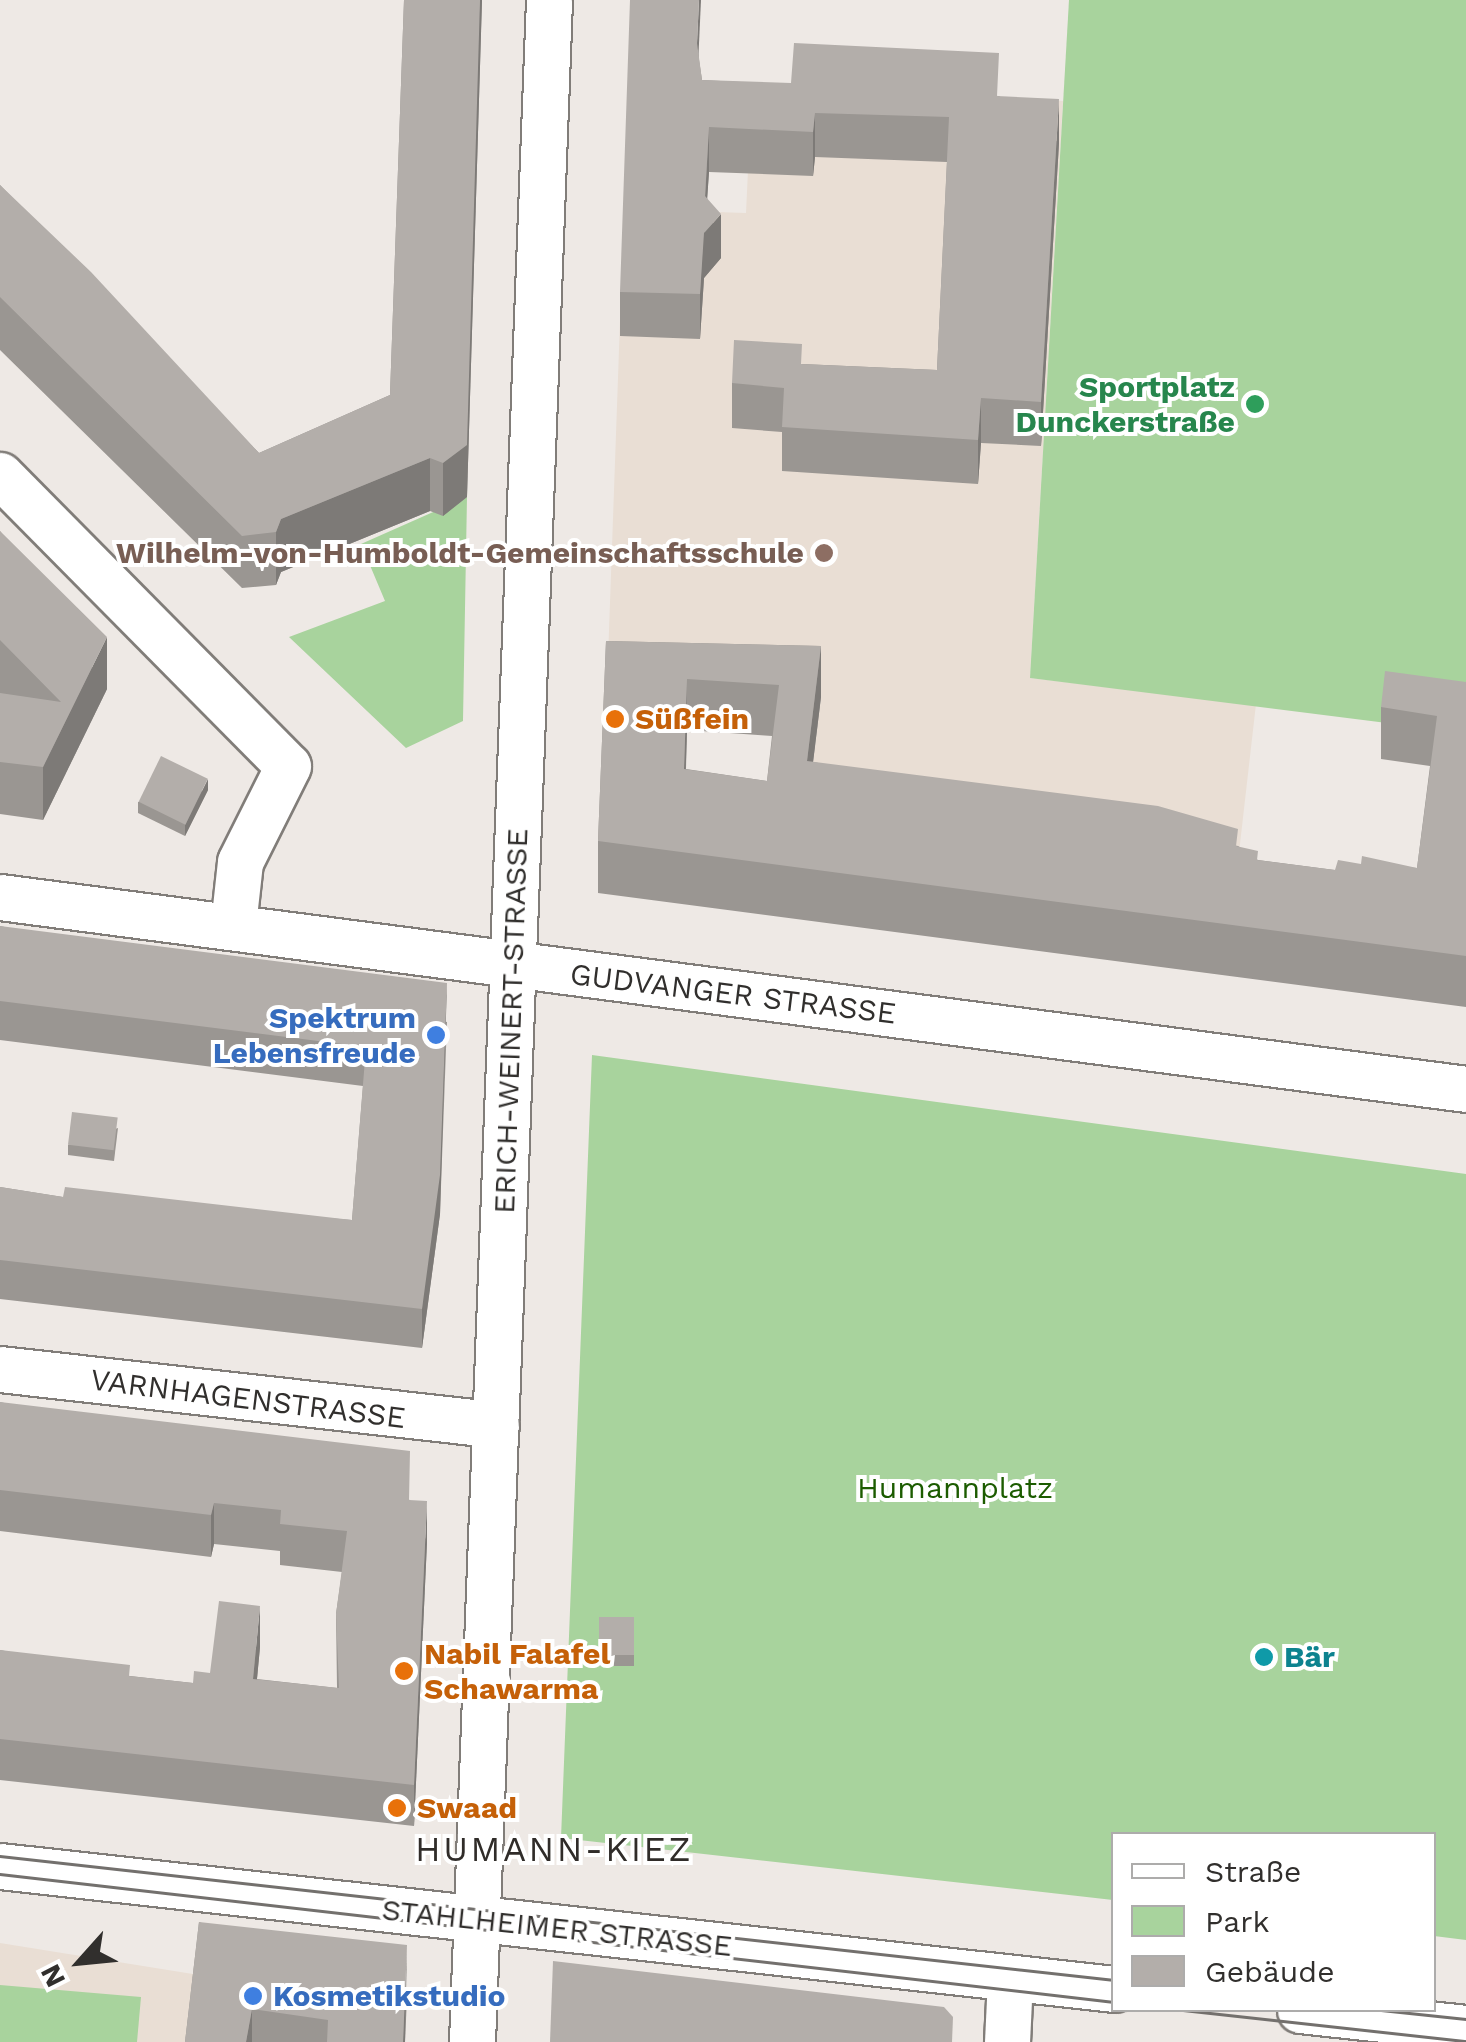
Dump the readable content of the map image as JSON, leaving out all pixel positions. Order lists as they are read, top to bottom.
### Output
{
  "streets": {
    "street": [
      "GUDVANGER STRASSE",
      "ERICH-WEINERT-STRASSE",
      "VARNHAGENSTRASSE",
      "STAHLHEIMER STRASSE"
    ]
  },
  "crossings": [
    ["GUDVANGER STRASSE", "ERICH-WEINERT-STRASSE"],
    ["ERICH-WEINERT-STRASSE", "VARNHAGENSTRASSE"],
    ["ERICH-WEINERT-STRASSE", "STAHLHEIMER STRASSE"]
  ],
  "districts": ["HUMANN-KIEZ"],
  "parks": ["Humannplatz"],
  "places": [
    "Sportplatz Dunckerstraße",
    "Wilhelm-von-Humboldt-Gemeinschaftsschule",
    "Süßfein",
    "Spektrum Lebensfreude",
    "Bär",
    "Nabil Falafel Schawarma",
    "Swaad",
    "Kosmetikstudio"
  ],
  "legend": ["Straße", "Park", "Gebäude"],
  "north": "bottom left"
}
